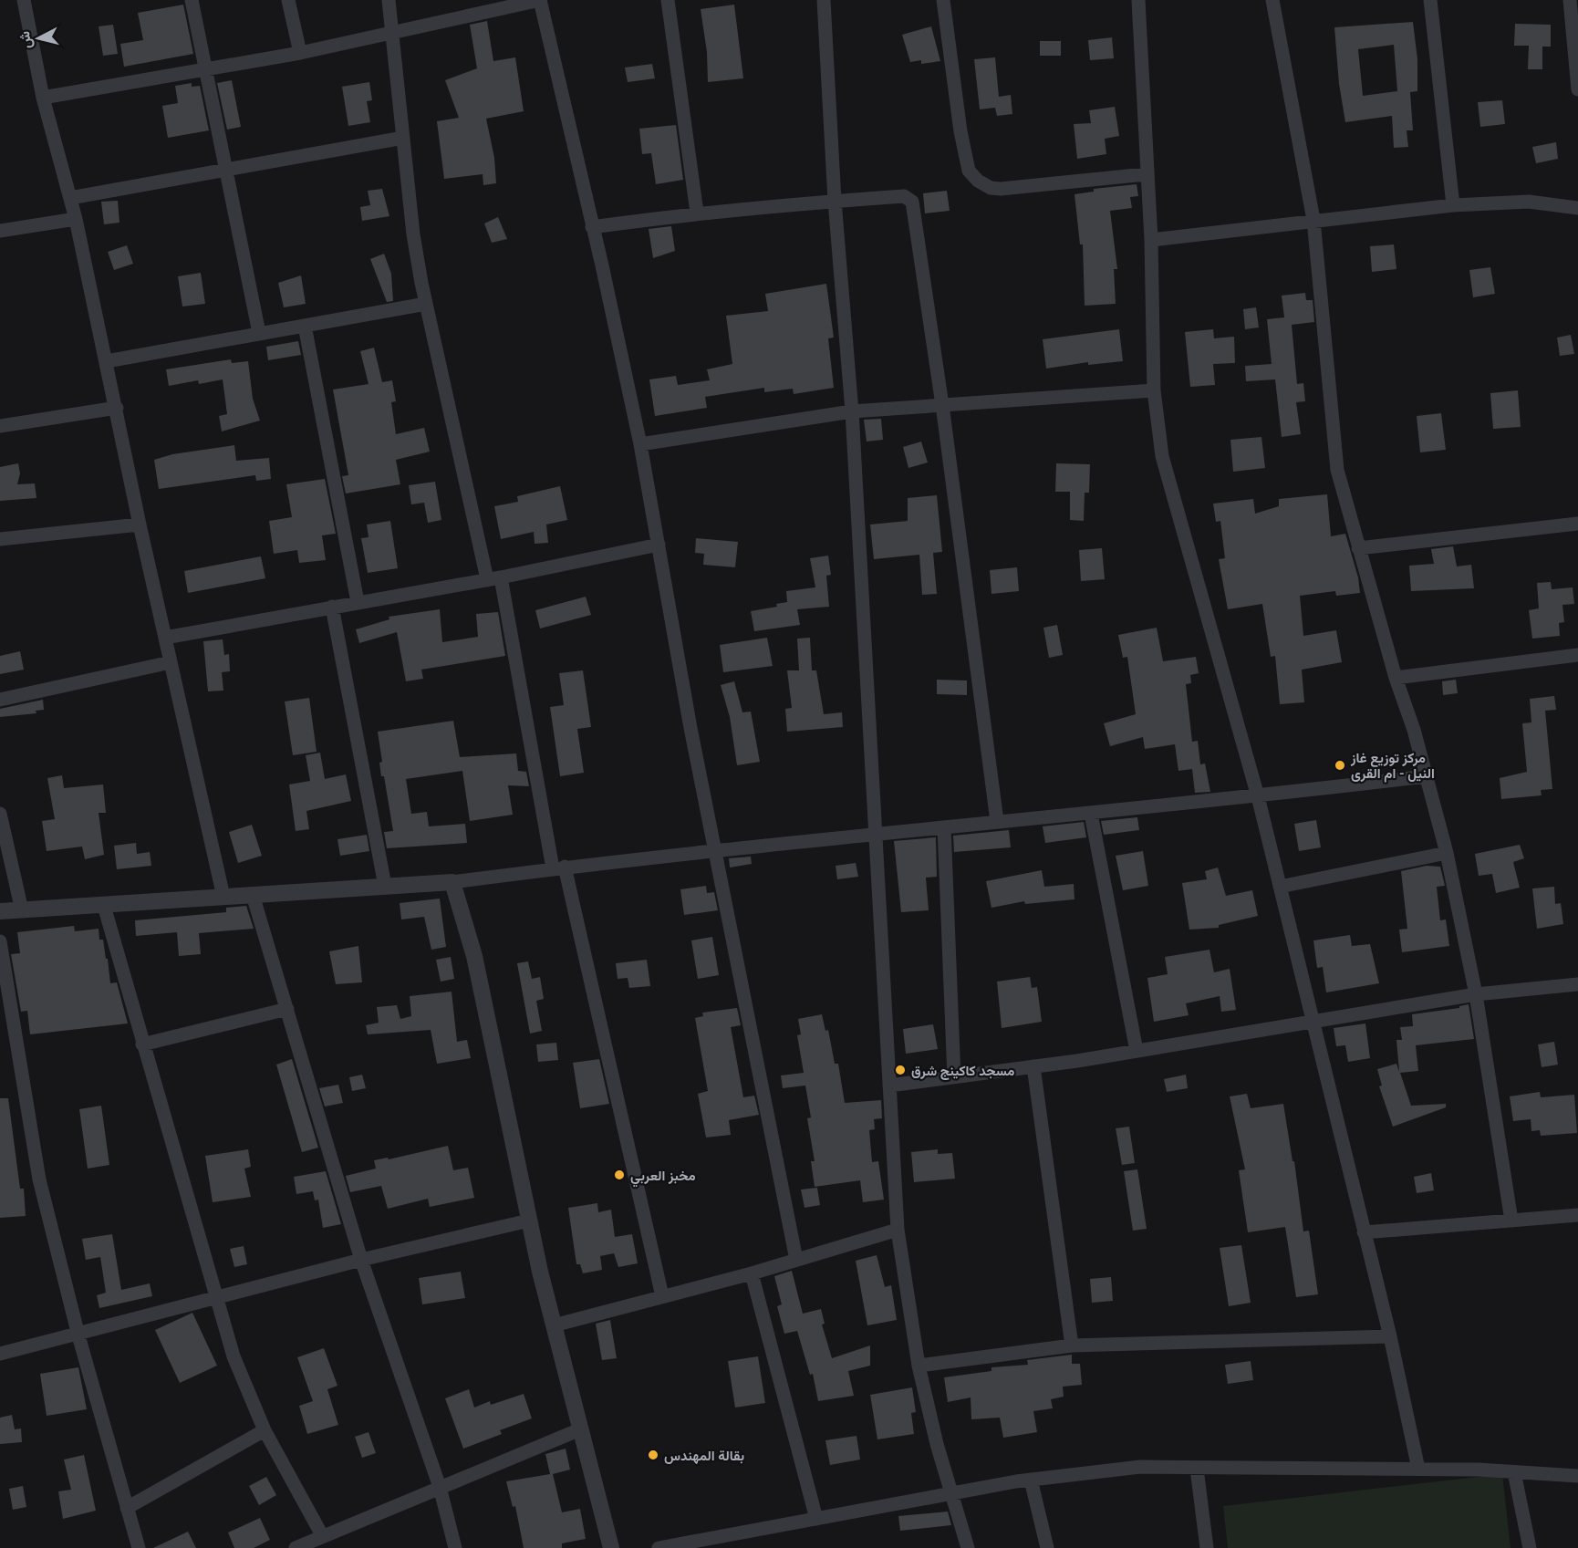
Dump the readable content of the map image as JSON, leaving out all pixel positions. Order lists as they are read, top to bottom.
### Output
{
  "places": [
    "مركز توزيع غاز النيل - ام القرى",
    "مسجد كاكينج شرق",
    "مخبز العربي",
    "بقالة المهندس"
  ],
  "north": "left"
}
